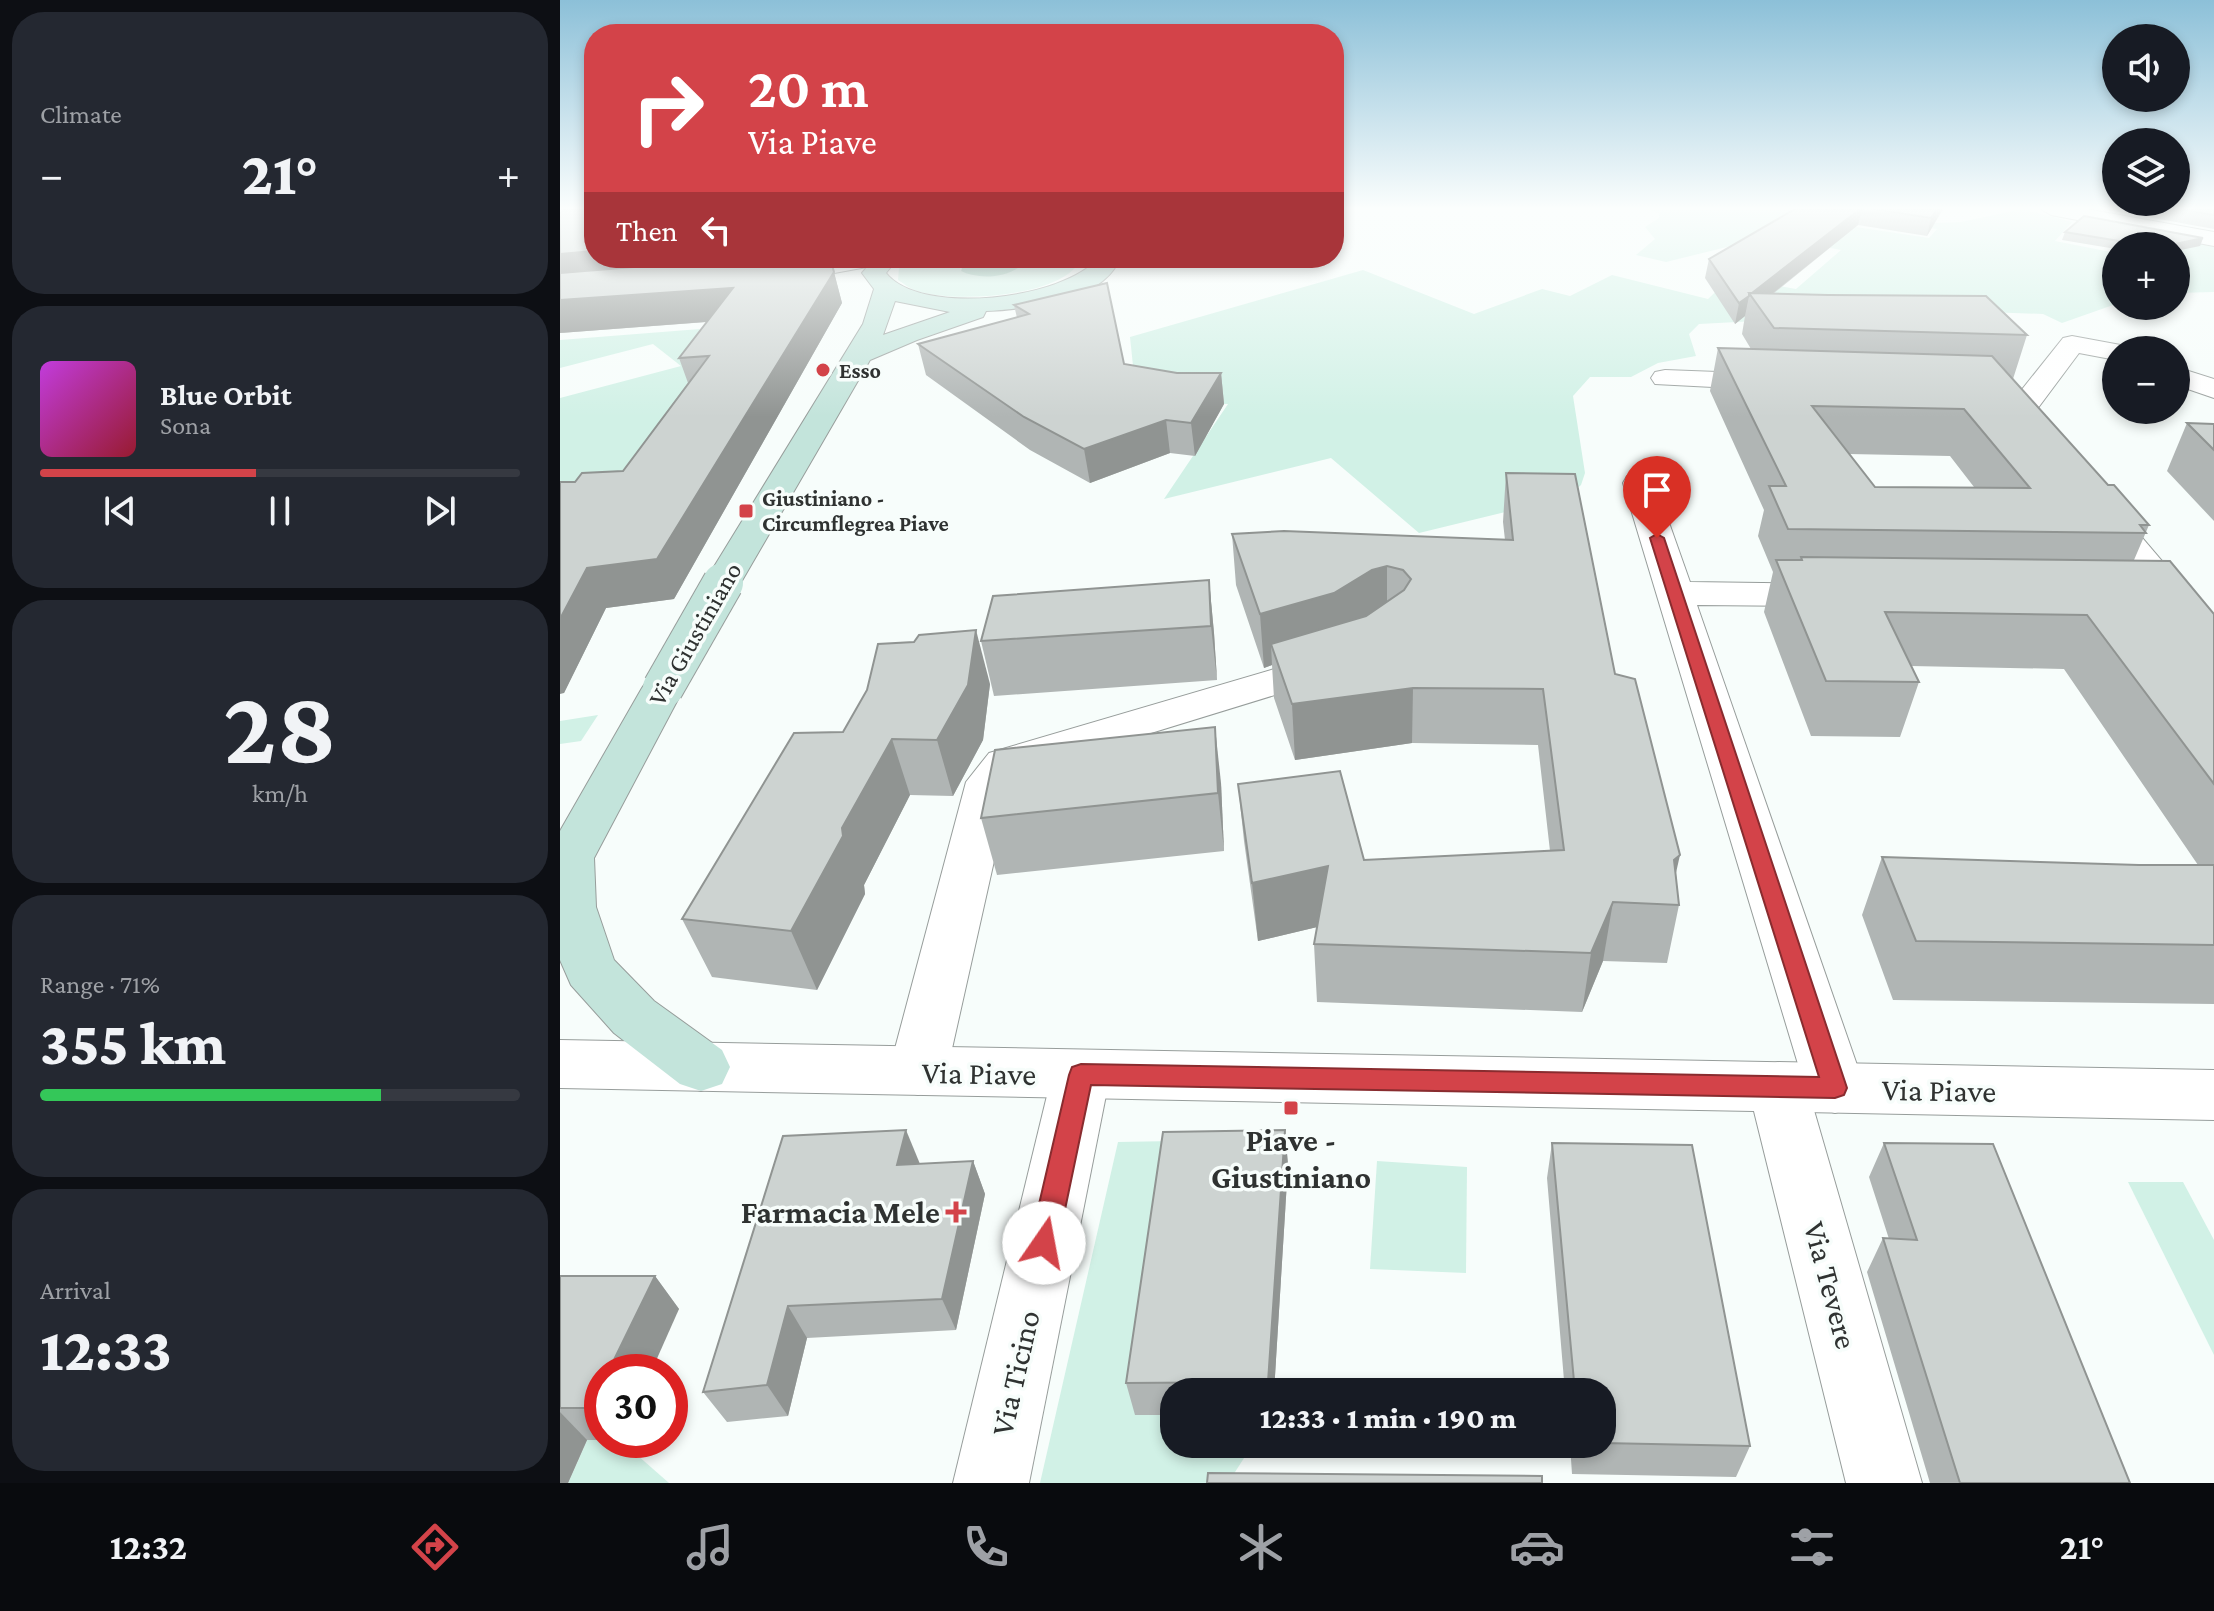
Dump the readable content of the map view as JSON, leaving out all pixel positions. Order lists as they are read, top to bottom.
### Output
{
  "streets": {
    "main road": ["Via Giustiniano"],
    "street": ["Via Piave", "Via Tevere", "Via Ticino"]
  },
  "crossings": [
    ["Via Piave", "Via Tevere"],
    ["Via Piave", "Via Ticino"]
  ],
  "places": {
    "other": ["Esso"],
    "transit": ["Giustiniano - Circumflegrea Piave", "Piave - Giustiniano"],
    "health": ["Farmacia Mele"]
  },
  "page": {
    "tile": [
      "Climate",
      ["28", "km/h"],
      ["Range · 71%", "355 km"],
      ["Arrival", "12:33"]
    ],
    "map_buttons": ["+", "−"],
    "turn": ["20 m", "Via Piave"],
    "heat": ["−", "21°", "+"],
    "then": "Then",
    "song": ["Blue Orbit", "Sona"],
    "limit": "30",
    "trip": "12:33 · 1 min · 190 m",
    "tabs": ["12:32", "21°"]
  }
}
